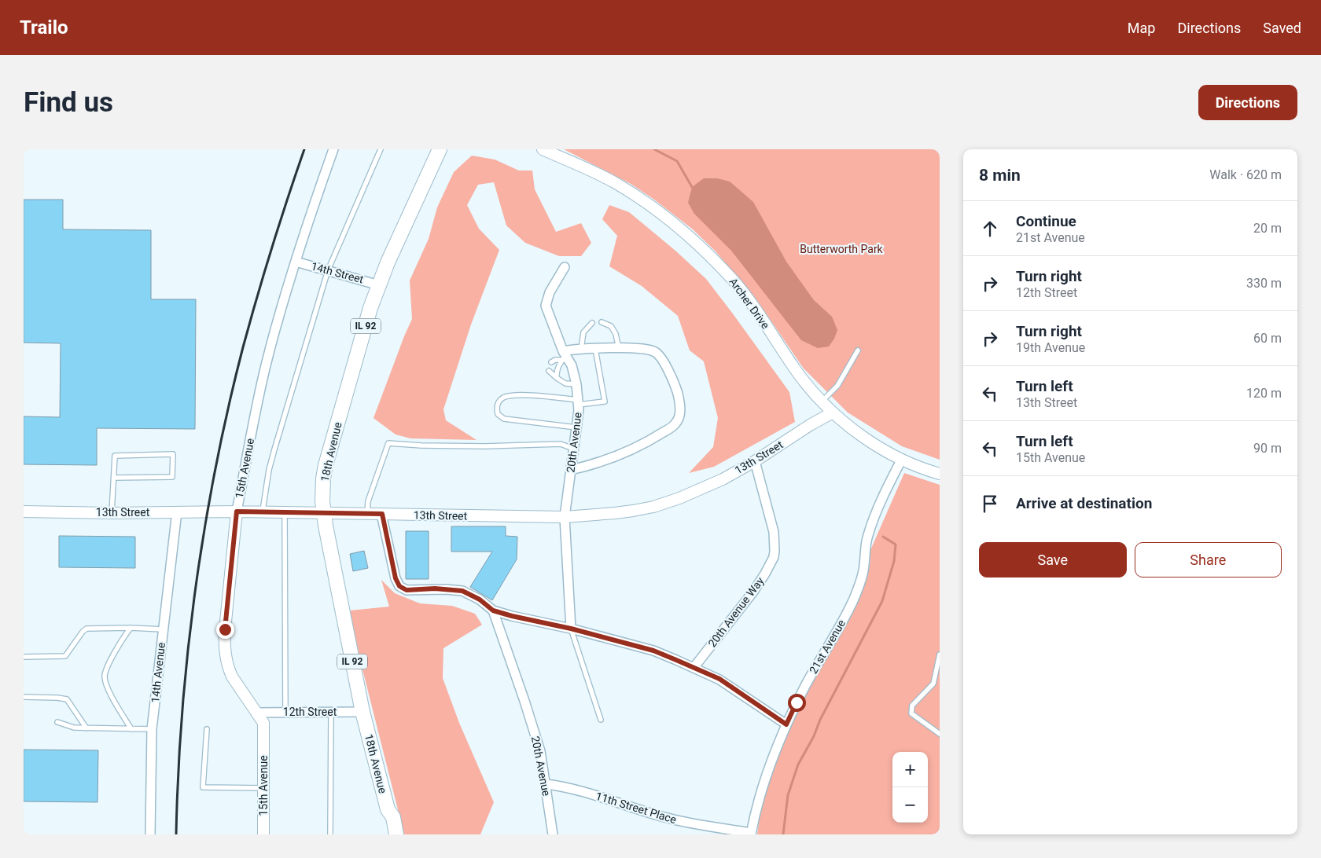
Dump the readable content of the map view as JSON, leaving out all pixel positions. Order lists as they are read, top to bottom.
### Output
{
  "streets": {
    "main road": ["IL 92", "18th Avenue"],
    "street": [
      "14th Street",
      "Archer Drive",
      "20th Avenue",
      "13th Street",
      "15th Avenue",
      "20th Avenue Way",
      "21st Avenue",
      "14th Avenue",
      "12th Street",
      "11th Street Place"
    ]
  },
  "crossings": [
    ["14th Street", "18th Avenue"],
    ["14th Street", "15th Avenue"],
    ["Archer Drive", "13th Street"],
    ["Archer Drive", "21st Avenue"],
    ["IL 92", "18th Avenue"],
    ["20th Avenue", "13th Street"],
    ["20th Avenue", "11th Street Place"],
    ["18th Avenue", "13th Street"],
    ["18th Avenue", "12th Street"],
    ["13th Street", "15th Avenue"],
    ["13th Street", "20th Avenue Way"],
    ["13th Street", "14th Avenue"],
    ["15th Avenue", "12th Street"],
    ["21st Avenue", "11th Street Place"]
  ],
  "parks": ["Butterworth Park"],
  "page": {
    "header": "Trailo",
    "nav": ["Map", "Directions", "Saved"],
    "buttons": [
      "Directions",
      ["Save", "Share"]
    ],
    "title": "Find us",
    "heading": ["8 min", "Walk · 620 m"],
    "list": [
      ["Continue", "21st Avenue", "20 m"],
      ["Turn right", "12th Street", "330 m"],
      ["Turn right", "19th Avenue", "60 m"],
      ["Turn left", "13th Street", "120 m"],
      ["Turn left", "15th Avenue", "90 m"],
      "Arrive at destination"
    ],
    "map_buttons": ["+", "−"]
  }
}
